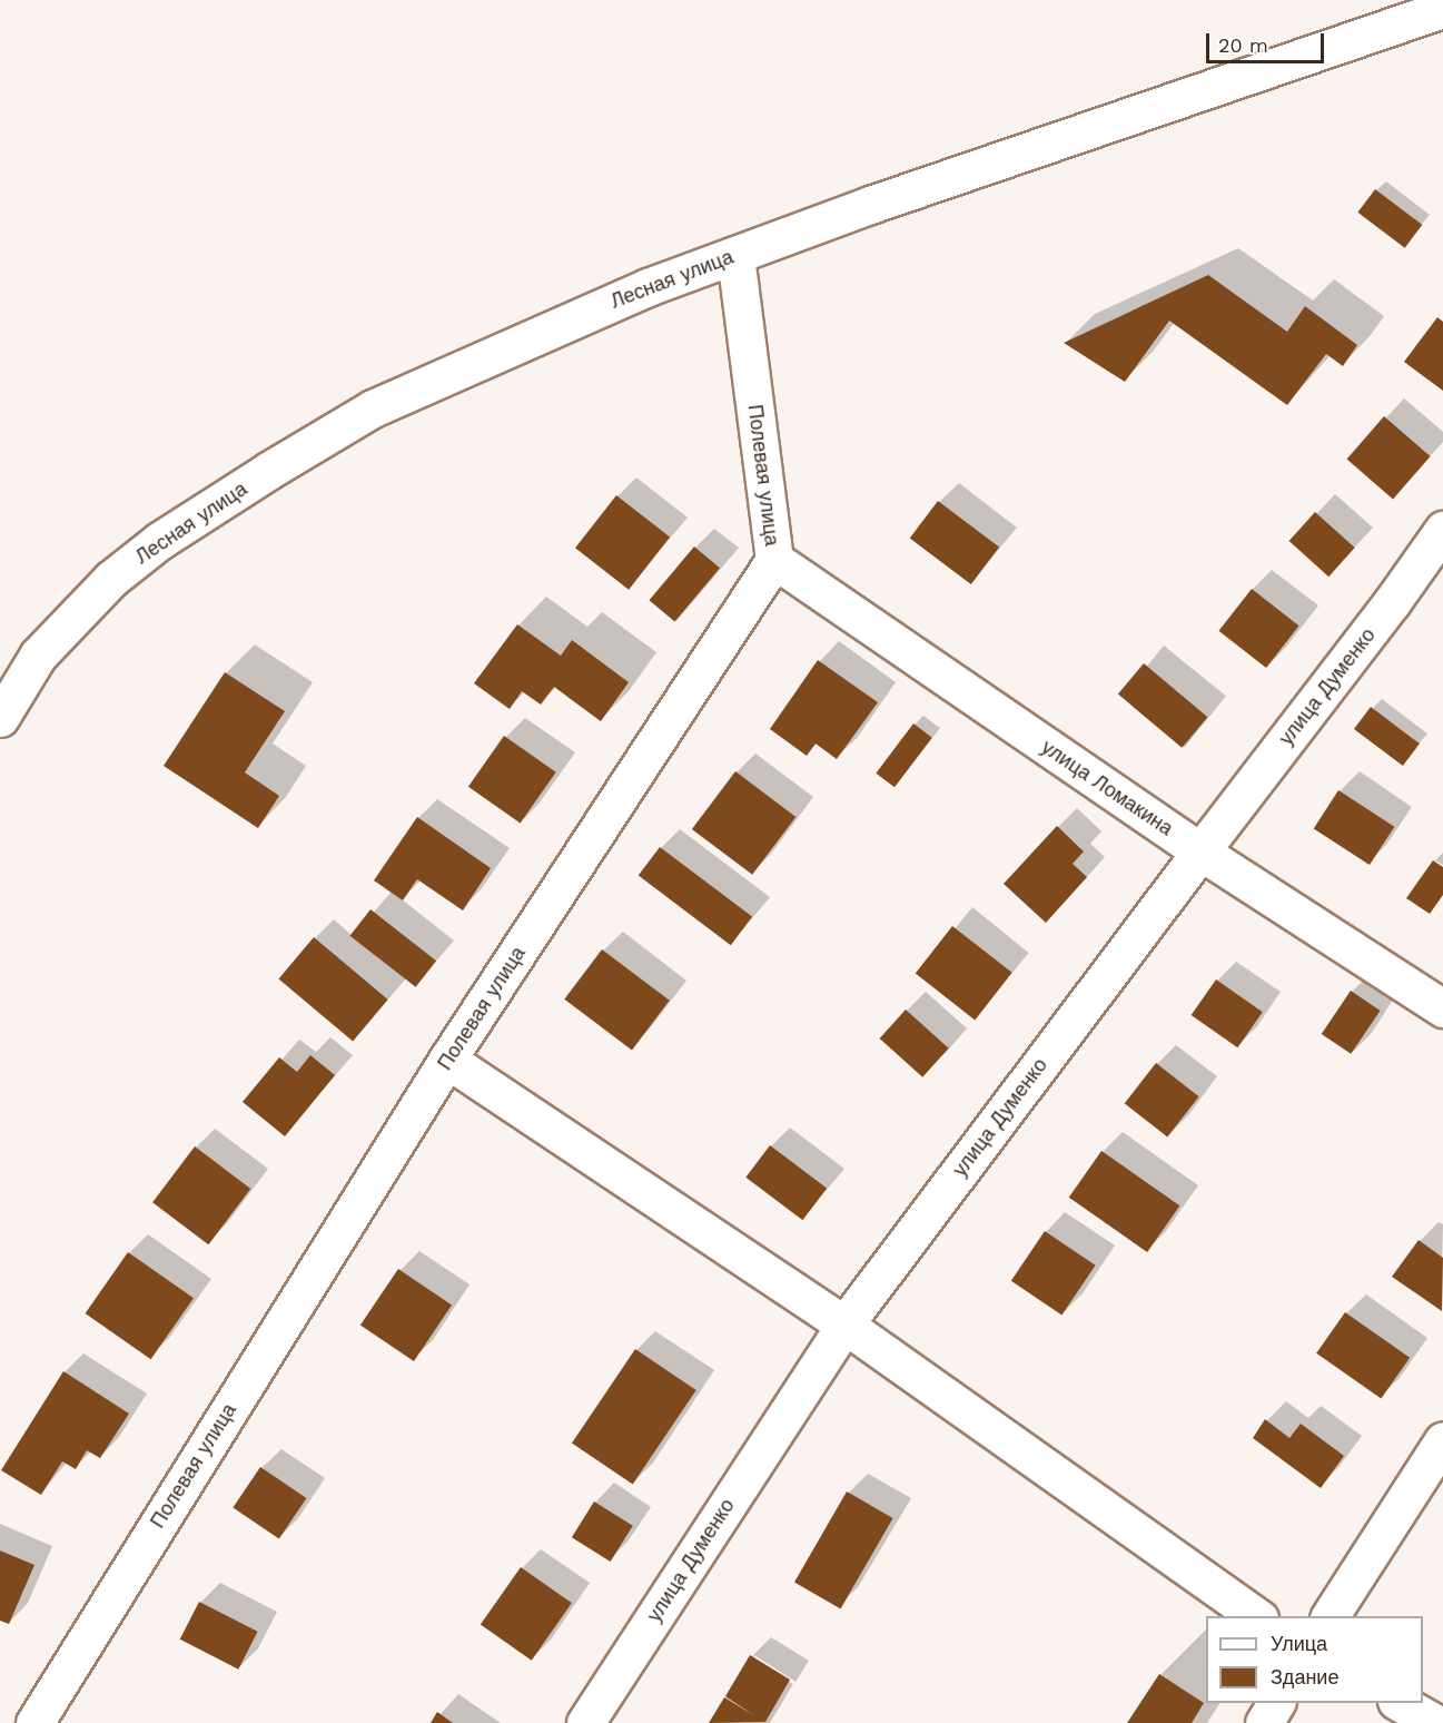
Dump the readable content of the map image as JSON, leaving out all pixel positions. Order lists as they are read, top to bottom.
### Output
{
  "streets": {
    "street": [
      "Лесная улица",
      "Полевая улица",
      "улица Думенко",
      "улица Ломакина"
    ]
  },
  "crossings": [
    ["Лесная улица", "Полевая улица"],
    ["Полевая улица", "улица Ломакина"],
    ["улица Думенко", "улица Ломакина"]
  ],
  "legend": ["Улица", "Здание"],
  "scale_bar": "20 m"
}
